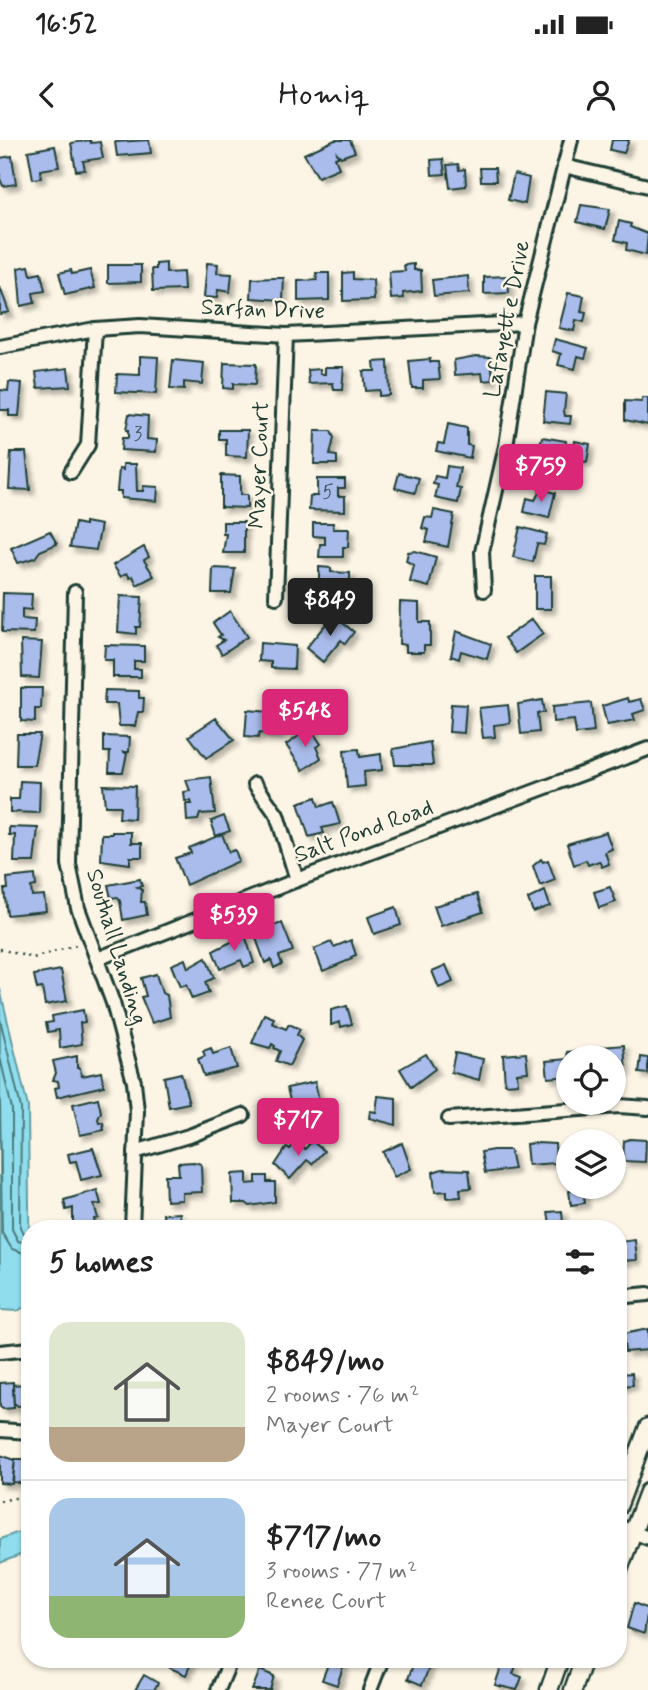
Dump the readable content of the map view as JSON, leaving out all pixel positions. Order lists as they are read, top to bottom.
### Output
{
  "streets": {
    "street": [
      "Sarfan Drive",
      "Lafayette Drive",
      "Mayer Court",
      "Salt Pond Road",
      "Southall Landing"
    ]
  },
  "crossings": [
    ["Sarfan Drive", "Lafayette Drive"],
    ["Sarfan Drive", "Mayer Court"],
    ["Salt Pond Road", "Southall Landing"]
  ],
  "house_numbers": ["3", "5"],
  "page": {
    "status": "16:52",
    "header": "Homiq",
    "price": [
      "$759",
      "$849",
      "$548",
      "$539",
      "$717"
    ],
    "heading": "5 homes",
    "list": [
      {
        "name": "$849/mo",
        "note": "2 rooms · 76 m² · Mayer Court"
      },
      {
        "name": "$717/mo",
        "note": "3 rooms · 77 m² · Renee Court"
      }
    ]
  }
}
